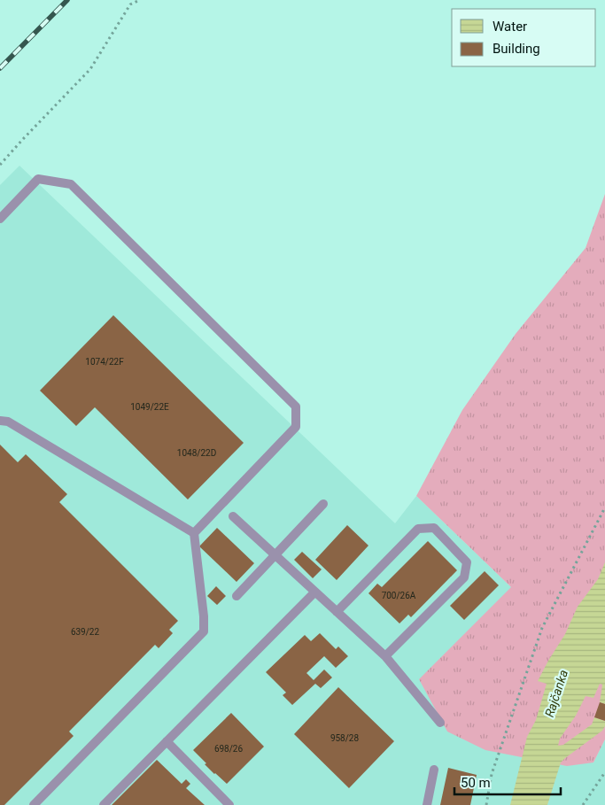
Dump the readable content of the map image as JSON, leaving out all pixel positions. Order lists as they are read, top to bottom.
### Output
{
  "water": ["Rajčanka"],
  "house_numbers": [
    "1074/22F",
    "1049/22E",
    "1048/22D",
    "700/26A",
    "639/22",
    "958/28",
    "698/26"
  ],
  "legend": ["Water", "Building"],
  "scale_bar": "50 m"
}
